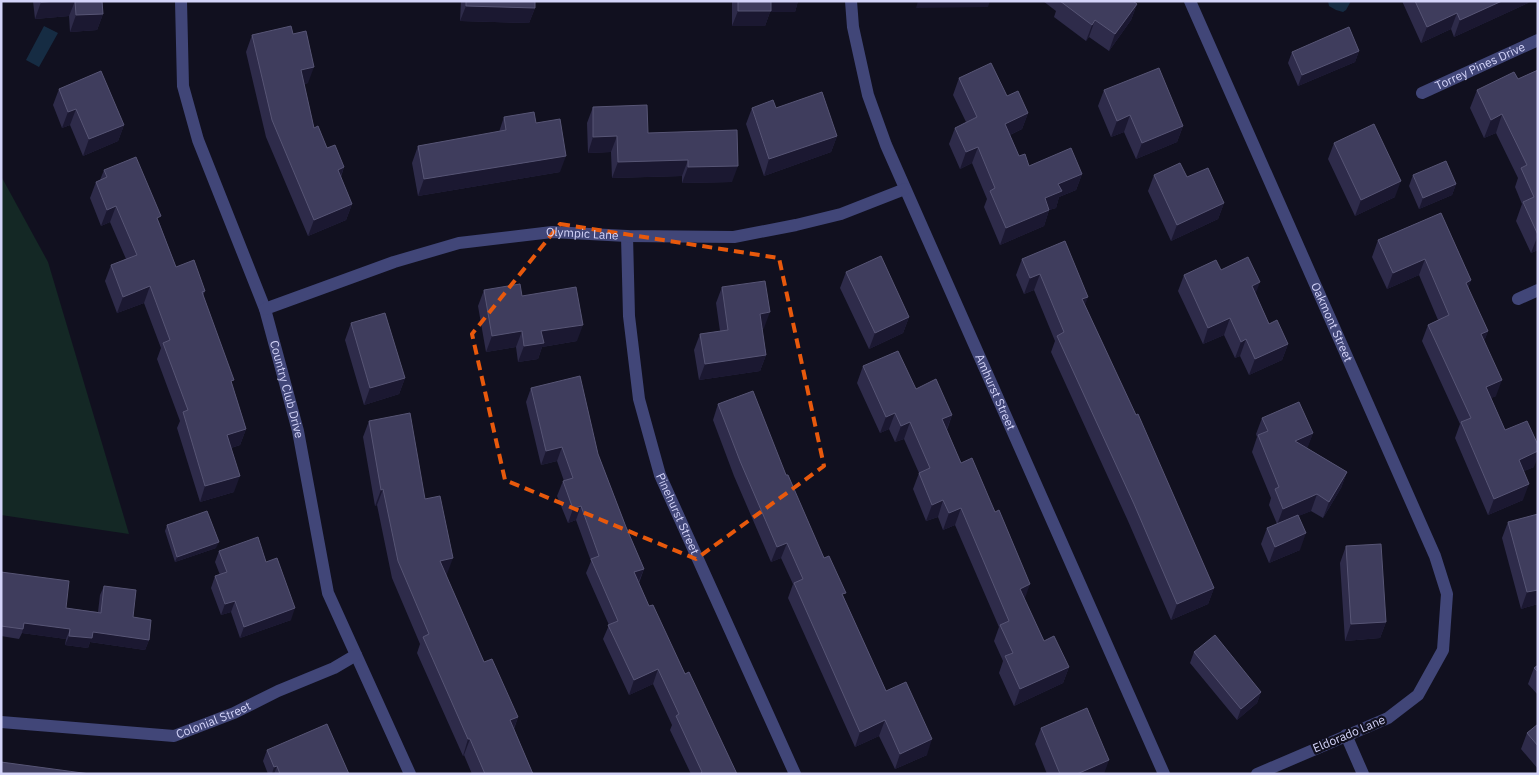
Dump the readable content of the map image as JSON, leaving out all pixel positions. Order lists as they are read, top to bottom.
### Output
{
  "streets": {
    "street": [
      "Torrey Pines Drive",
      "Olympic Lane",
      "Oakmont Street",
      "Country Club Drive",
      "Amhurst Street",
      "Pinehurst Street",
      "Colonial Street",
      "Eldorado Lane"
    ]
  },
  "crossings": [
    ["Olympic Lane", "Country Club Drive"],
    ["Olympic Lane", "Amhurst Street"],
    ["Olympic Lane", "Pinehurst Street"],
    ["Oakmont Street", "Eldorado Lane"],
    ["Country Club Drive", "Colonial Street"]
  ]
}
